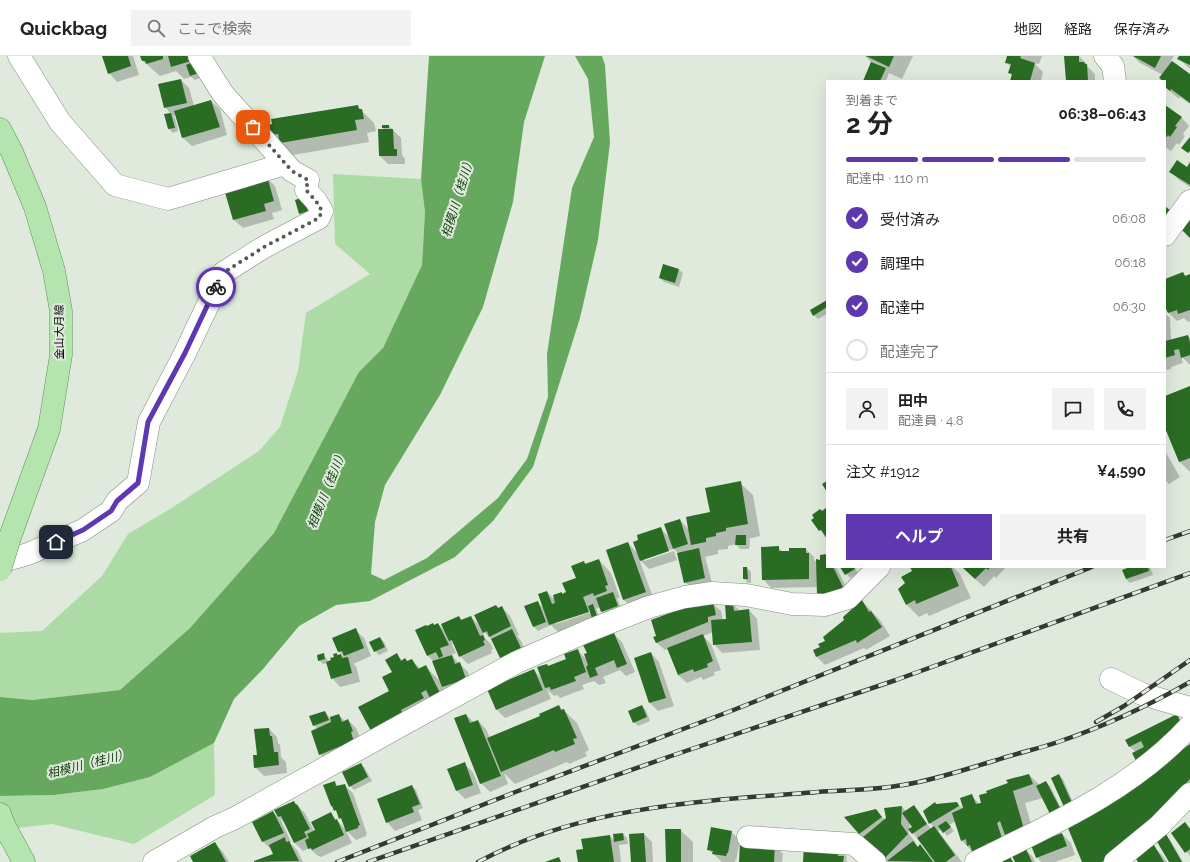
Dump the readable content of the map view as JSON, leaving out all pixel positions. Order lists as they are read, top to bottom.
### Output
{
  "streets": {
    "main road": ["金山大月線"]
  },
  "water": ["相模川（桂川）"],
  "page": {
    "header": "Quickbag",
    "search": "ここで検索",
    "nav": ["地図", "経路", "保存済み"],
    "heading": ["2 分", "到着まで", "06:38–06:43"],
    "panel": [
      "田中",
      "配達員 · 4.8",
      "注文 #1912",
      "¥4,590"
    ],
    "bar": "配達中 · 110 m",
    "list": [
      ["受付済み", "06:08"],
      ["調理中", "06:18"],
      ["配達中", "06:30"],
      "配達完了"
    ],
    "buttons": ["ヘルプ", "共有"]
  }
}
